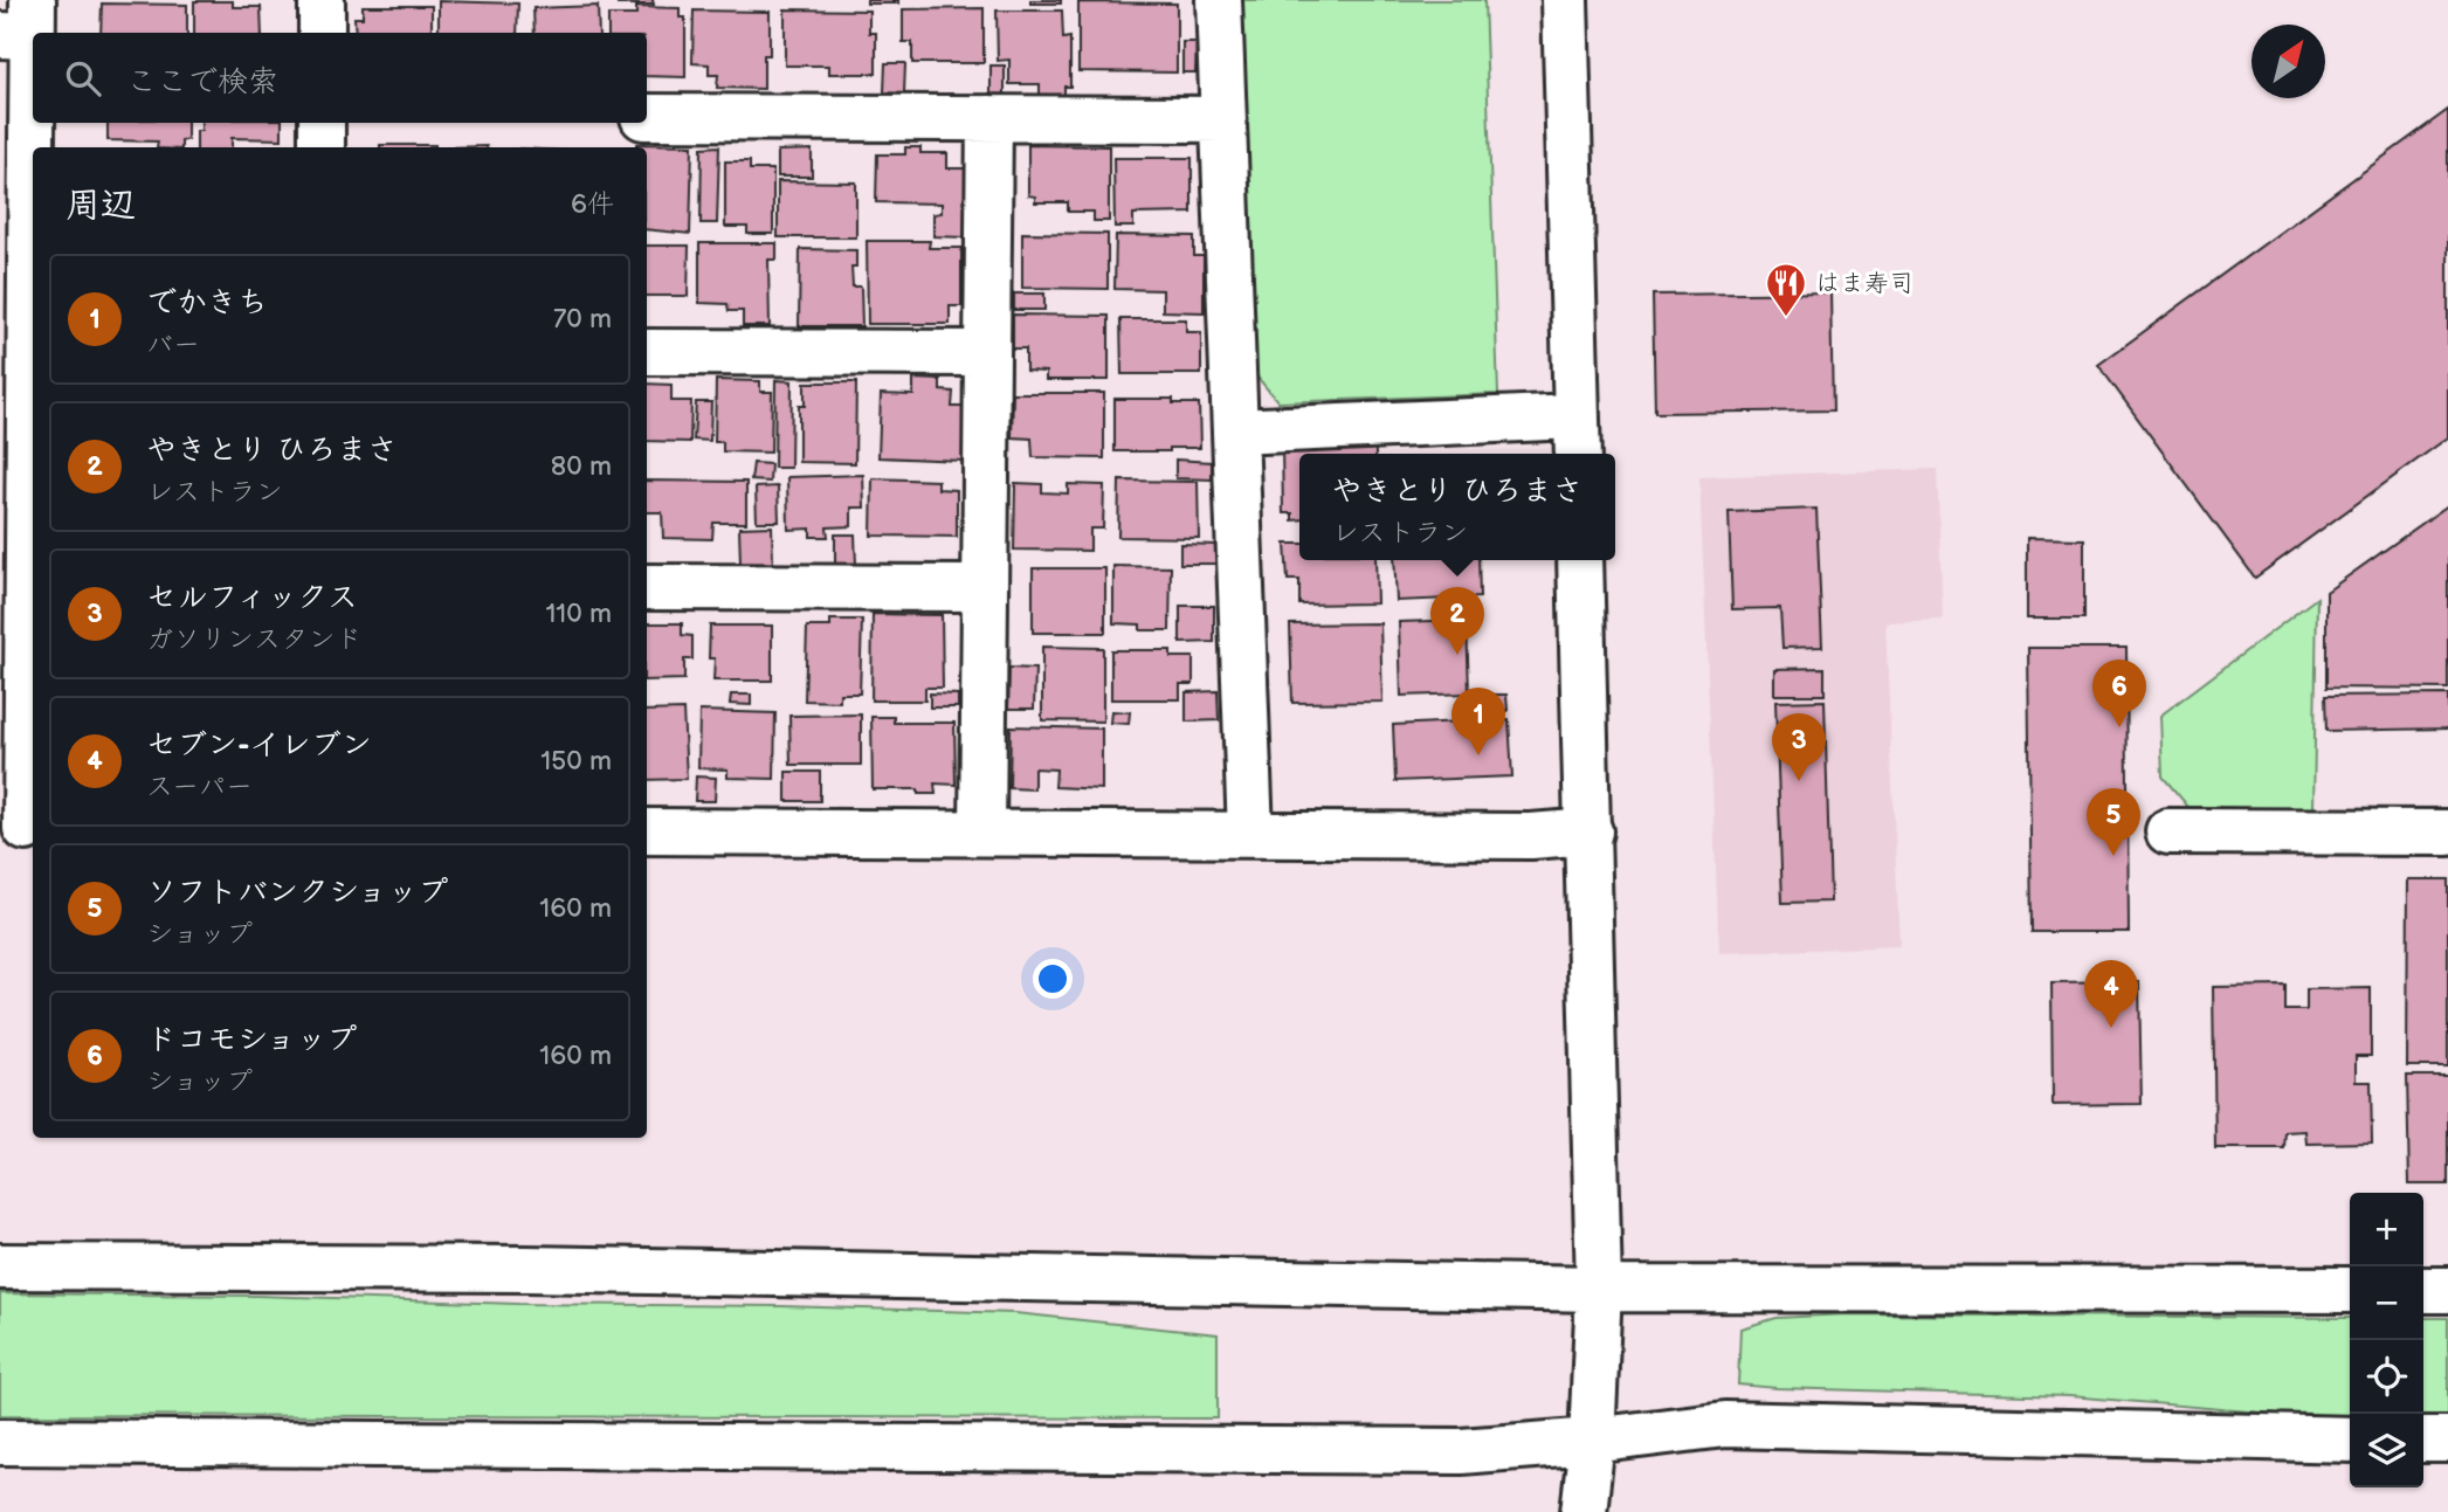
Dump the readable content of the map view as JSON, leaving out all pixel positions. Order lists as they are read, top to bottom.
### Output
{
  "places": {
    "restaurant": ["はま寿司"]
  },
  "north": "top right",
  "page": {
    "search": "ここで検索",
    "heading": ["周辺", "6件"],
    "list": [
      {
        "mark": "1",
        "name": "でかきち",
        "note": "バー",
        "value": "70 m"
      },
      {
        "mark": "2",
        "name": "やきとり ひろまさ",
        "note": "レストラン",
        "value": "80 m"
      },
      {
        "mark": "3",
        "name": "セルフィックス",
        "note": "ガソリンスタンド",
        "value": "110 m"
      },
      {
        "mark": "4",
        "name": "セブン-イレブン",
        "note": "スーパー",
        "value": "150 m"
      },
      {
        "mark": "5",
        "name": "ソフトバンクショップ",
        "note": "ショップ",
        "value": "160 m"
      },
      {
        "mark": "6",
        "name": "ドコモショップ",
        "note": "ショップ",
        "value": "160 m"
      }
    ],
    "popup": ["やきとり ひろまさ", "レストラン"],
    "pins": [
      "2",
      "6",
      "1",
      "3",
      "5",
      "4"
    ],
    "map_buttons": ["+", "−"]
  }
}
